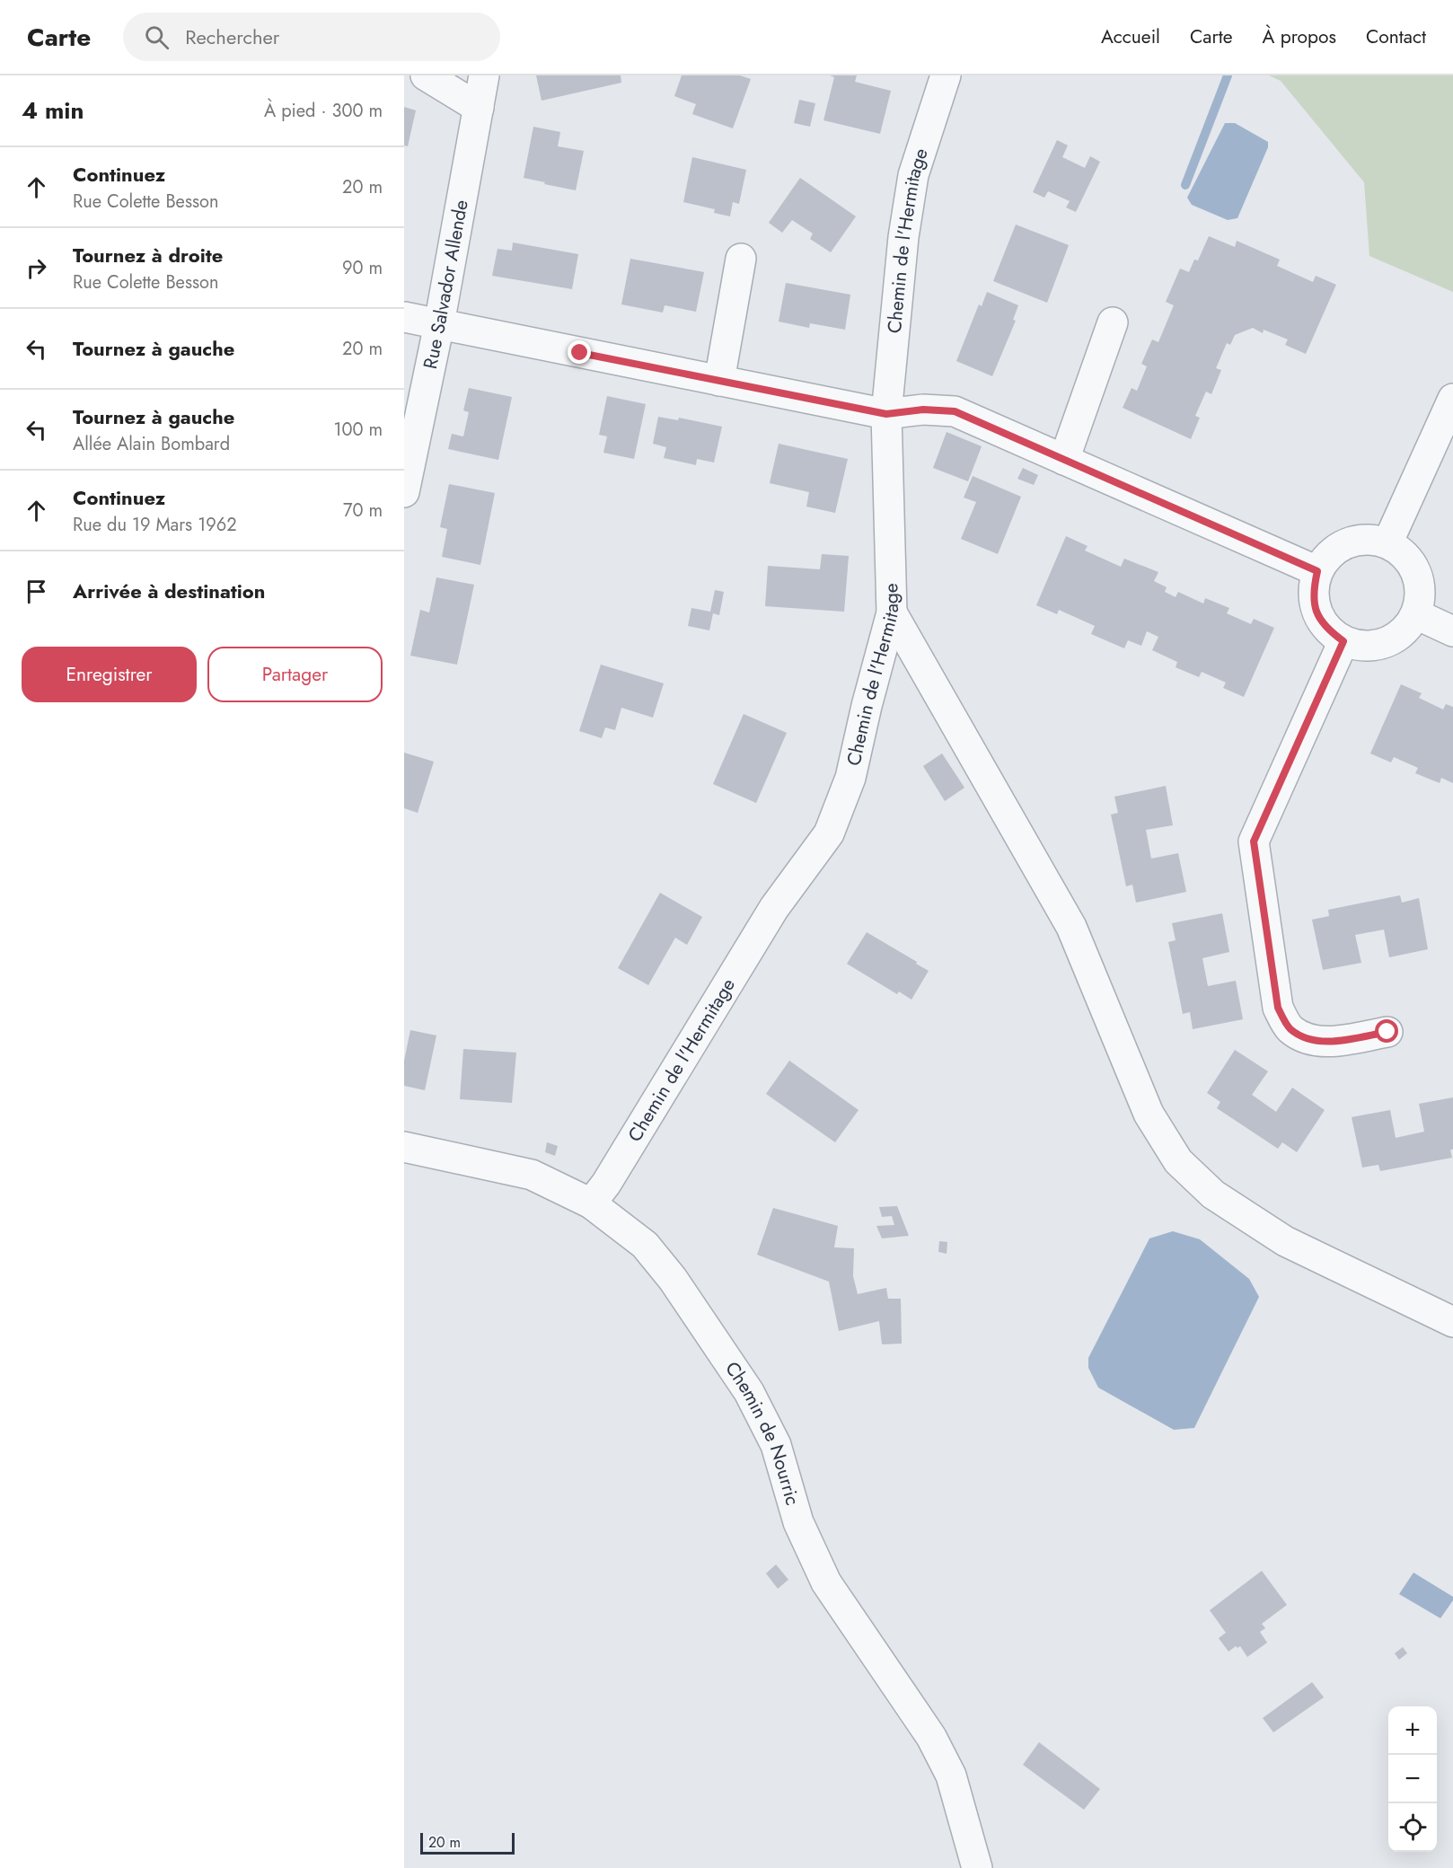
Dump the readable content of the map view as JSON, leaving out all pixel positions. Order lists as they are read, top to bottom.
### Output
{
  "streets": {
    "street": ["Chemin de l'Hermitage", "Rue Salvador Allende", "Chemin de Nourric"]
  },
  "crossings": [
    ["Chemin de l'Hermitage", "Chemin de Nourric"]
  ],
  "scale_bar": "20 m",
  "page": {
    "header": "Carte",
    "search": "Rechercher",
    "nav": [
      "Accueil",
      "Carte",
      "À propos",
      "Contact"
    ],
    "heading": ["4 min", "À pied · 300 m"],
    "list": [
      ["Continuez", "Rue Colette Besson", "20 m"],
      ["Tournez à droite", "Rue Colette Besson", "90 m"],
      ["Tournez à gauche", "20 m"],
      ["Tournez à gauche", "Allée Alain Bombard", "100 m"],
      ["Continuez", "Rue du 19 Mars 1962", "70 m"],
      "Arrivée à destination"
    ],
    "buttons": ["Enregistrer", "Partager"],
    "map_buttons": ["+", "−"],
    "scale": "20 m"
  }
}
